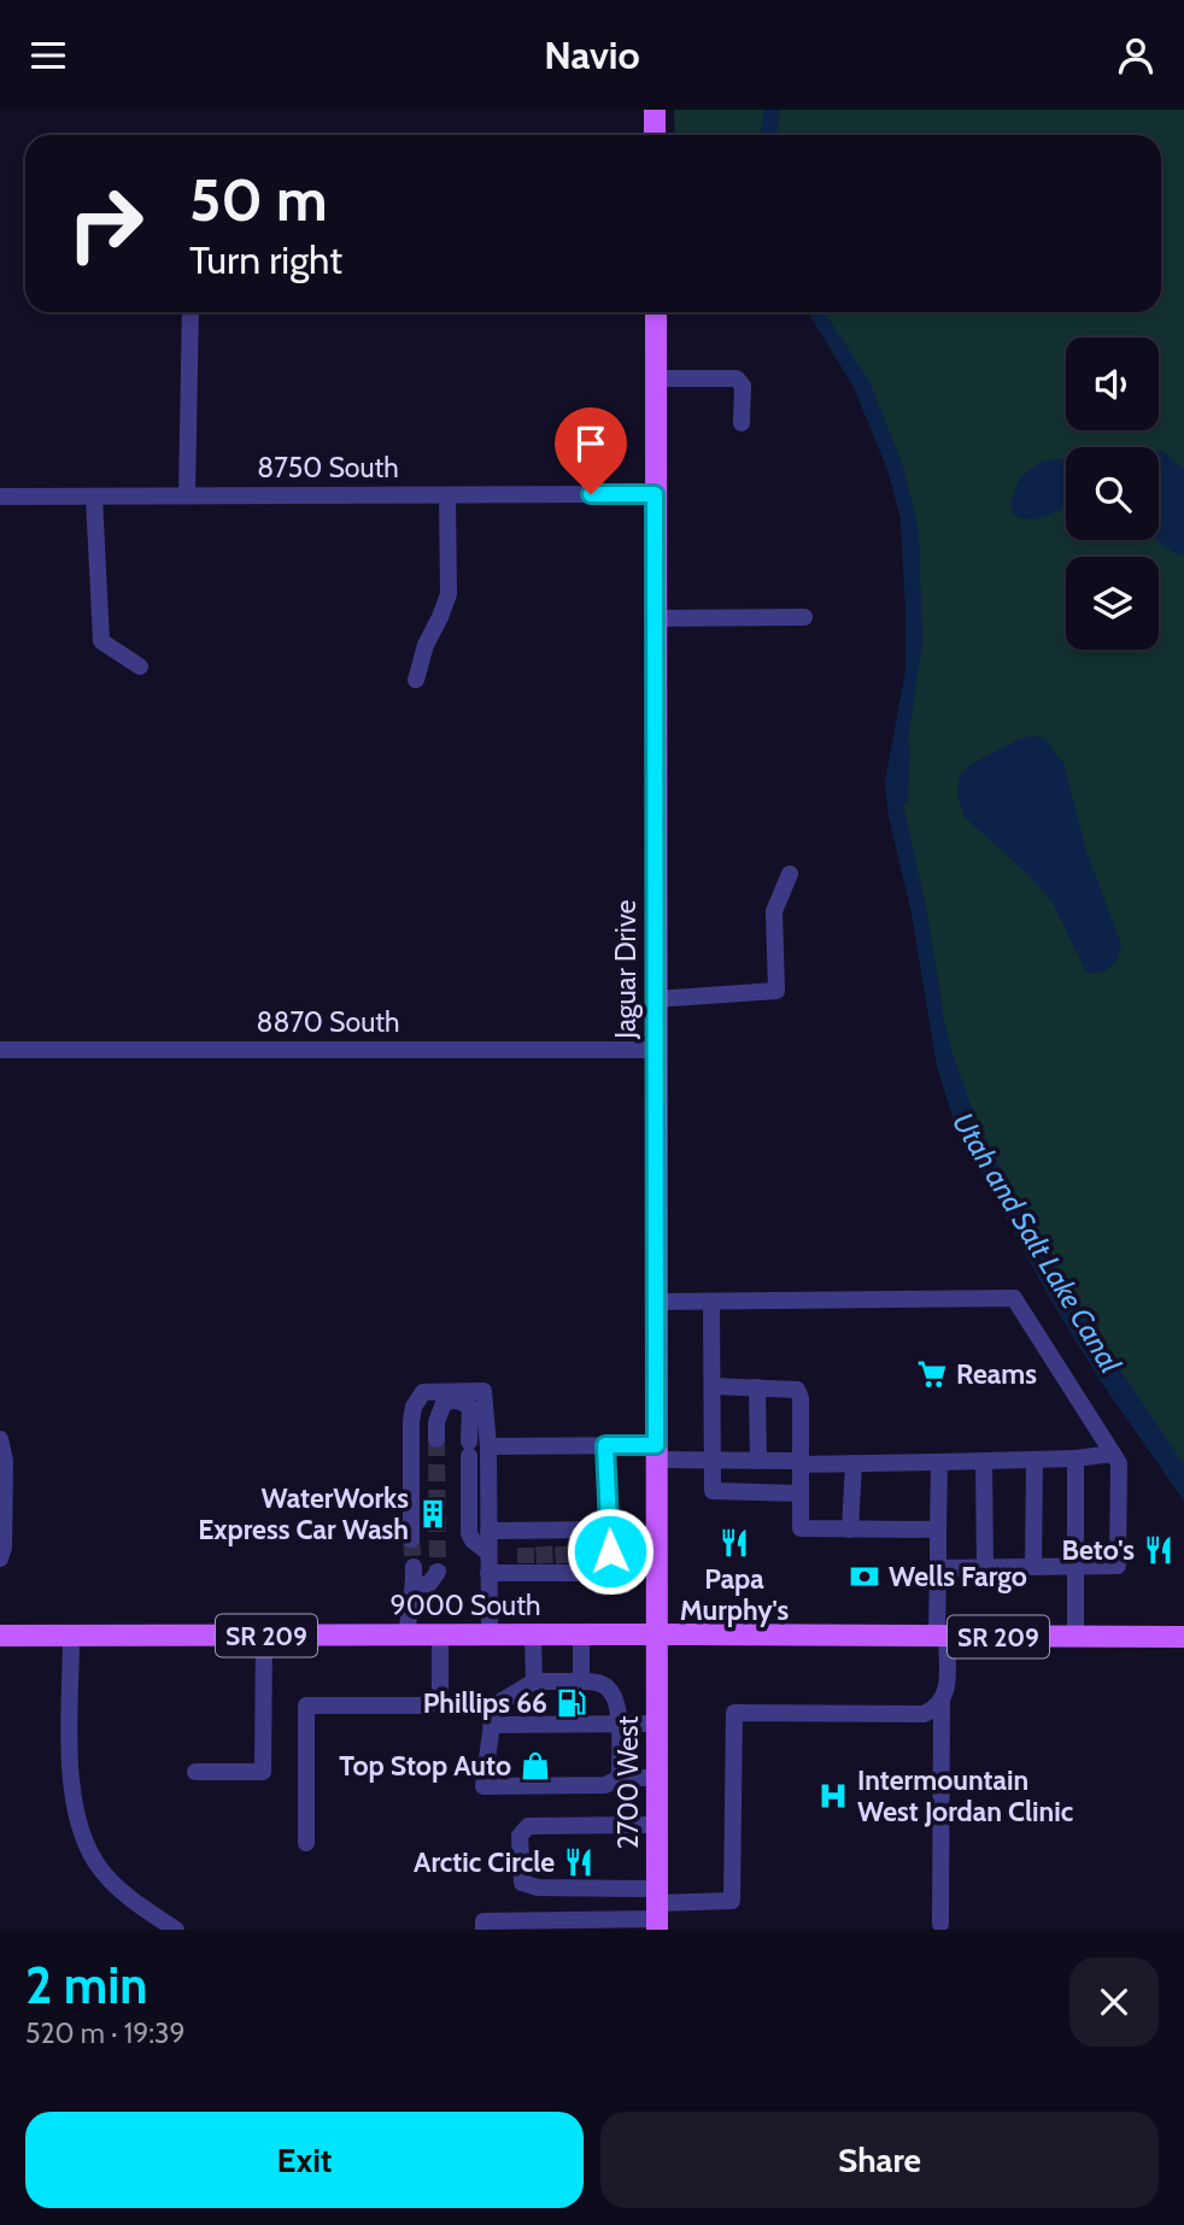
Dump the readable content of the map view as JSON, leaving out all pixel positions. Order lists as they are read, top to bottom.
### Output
{
  "streets": {
    "main road": [
      "Jaguar Drive",
      "9000 South",
      "SR 209",
      "2700 West"
    ],
    "street": ["8750 South", "8870 South"]
  },
  "crossings": [
    ["8750 South", "Jaguar Drive"],
    ["Jaguar Drive", "8870 South"],
    ["Jaguar Drive", "9000 South"],
    ["Jaguar Drive", "2700 West"],
    ["9000 South", "2700 West"]
  ],
  "water": ["Utah and Salt Lake Canal"],
  "places": {
    "supermarket": ["Reams"],
    "building": ["WaterWorks Express Car Wash"],
    "restaurant": ["Papa Murphy's", "Beto's", "Arctic Circle"],
    "bank": ["Wells Fargo"],
    "fuel station": ["Phillips 66"],
    "shop": ["Top Stop Auto"],
    "hospital": ["Intermountain West Jordan Clinic"]
  },
  "page": {
    "header": "Navio",
    "turn": ["50 m", "Turn right"],
    "heading": ["2 min", "520 m · 19:39"],
    "buttons": ["Exit", "Share"]
  }
}
